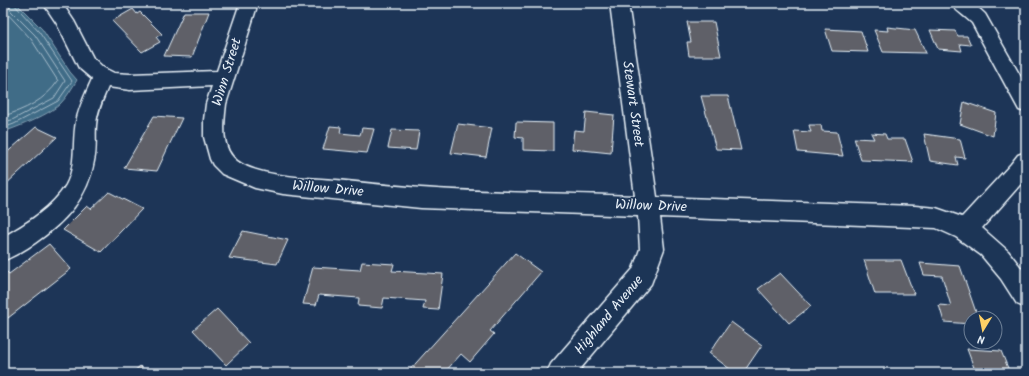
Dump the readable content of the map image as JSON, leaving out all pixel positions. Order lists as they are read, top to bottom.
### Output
{
  "streets": {
    "street": [
      "Winn Street",
      "Stewart Street",
      "Willow Drive",
      "Highland Avenue"
    ]
  },
  "crossings": [
    ["Winn Street", "Willow Drive"],
    ["Stewart Street", "Willow Drive"],
    ["Stewart Street", "Highland Avenue"],
    ["Willow Drive", "Highland Avenue"]
  ],
  "north": "bottom"
}
